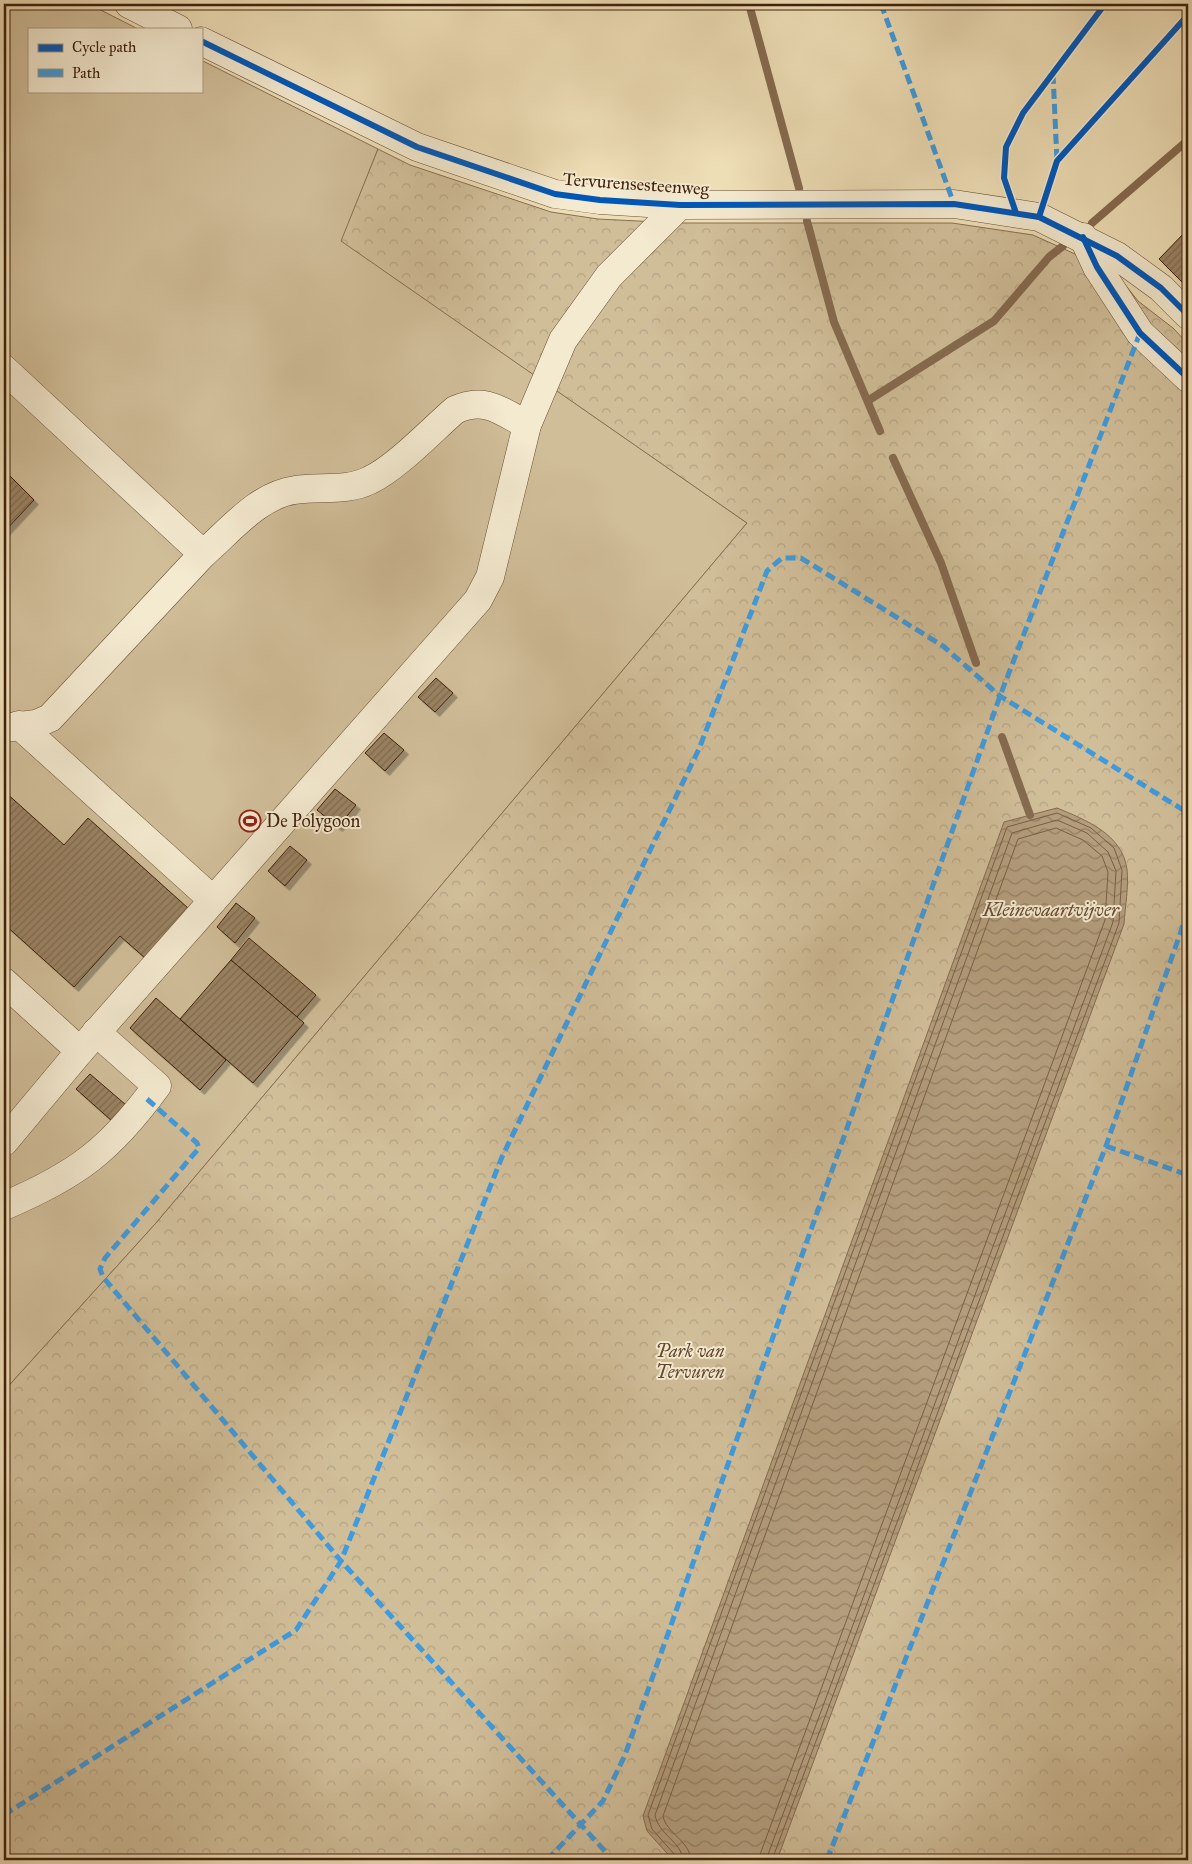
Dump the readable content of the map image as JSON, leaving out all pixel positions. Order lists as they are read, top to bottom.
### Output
{
  "streets": {
    "street": ["Tervurensesteenweg"]
  },
  "water": ["Kleinevaartvijver"],
  "parks": ["Park van Tervuren"],
  "places": {
    "sports": ["De Polygoon"]
  },
  "legend": ["Cycle path", "Path"]
}
